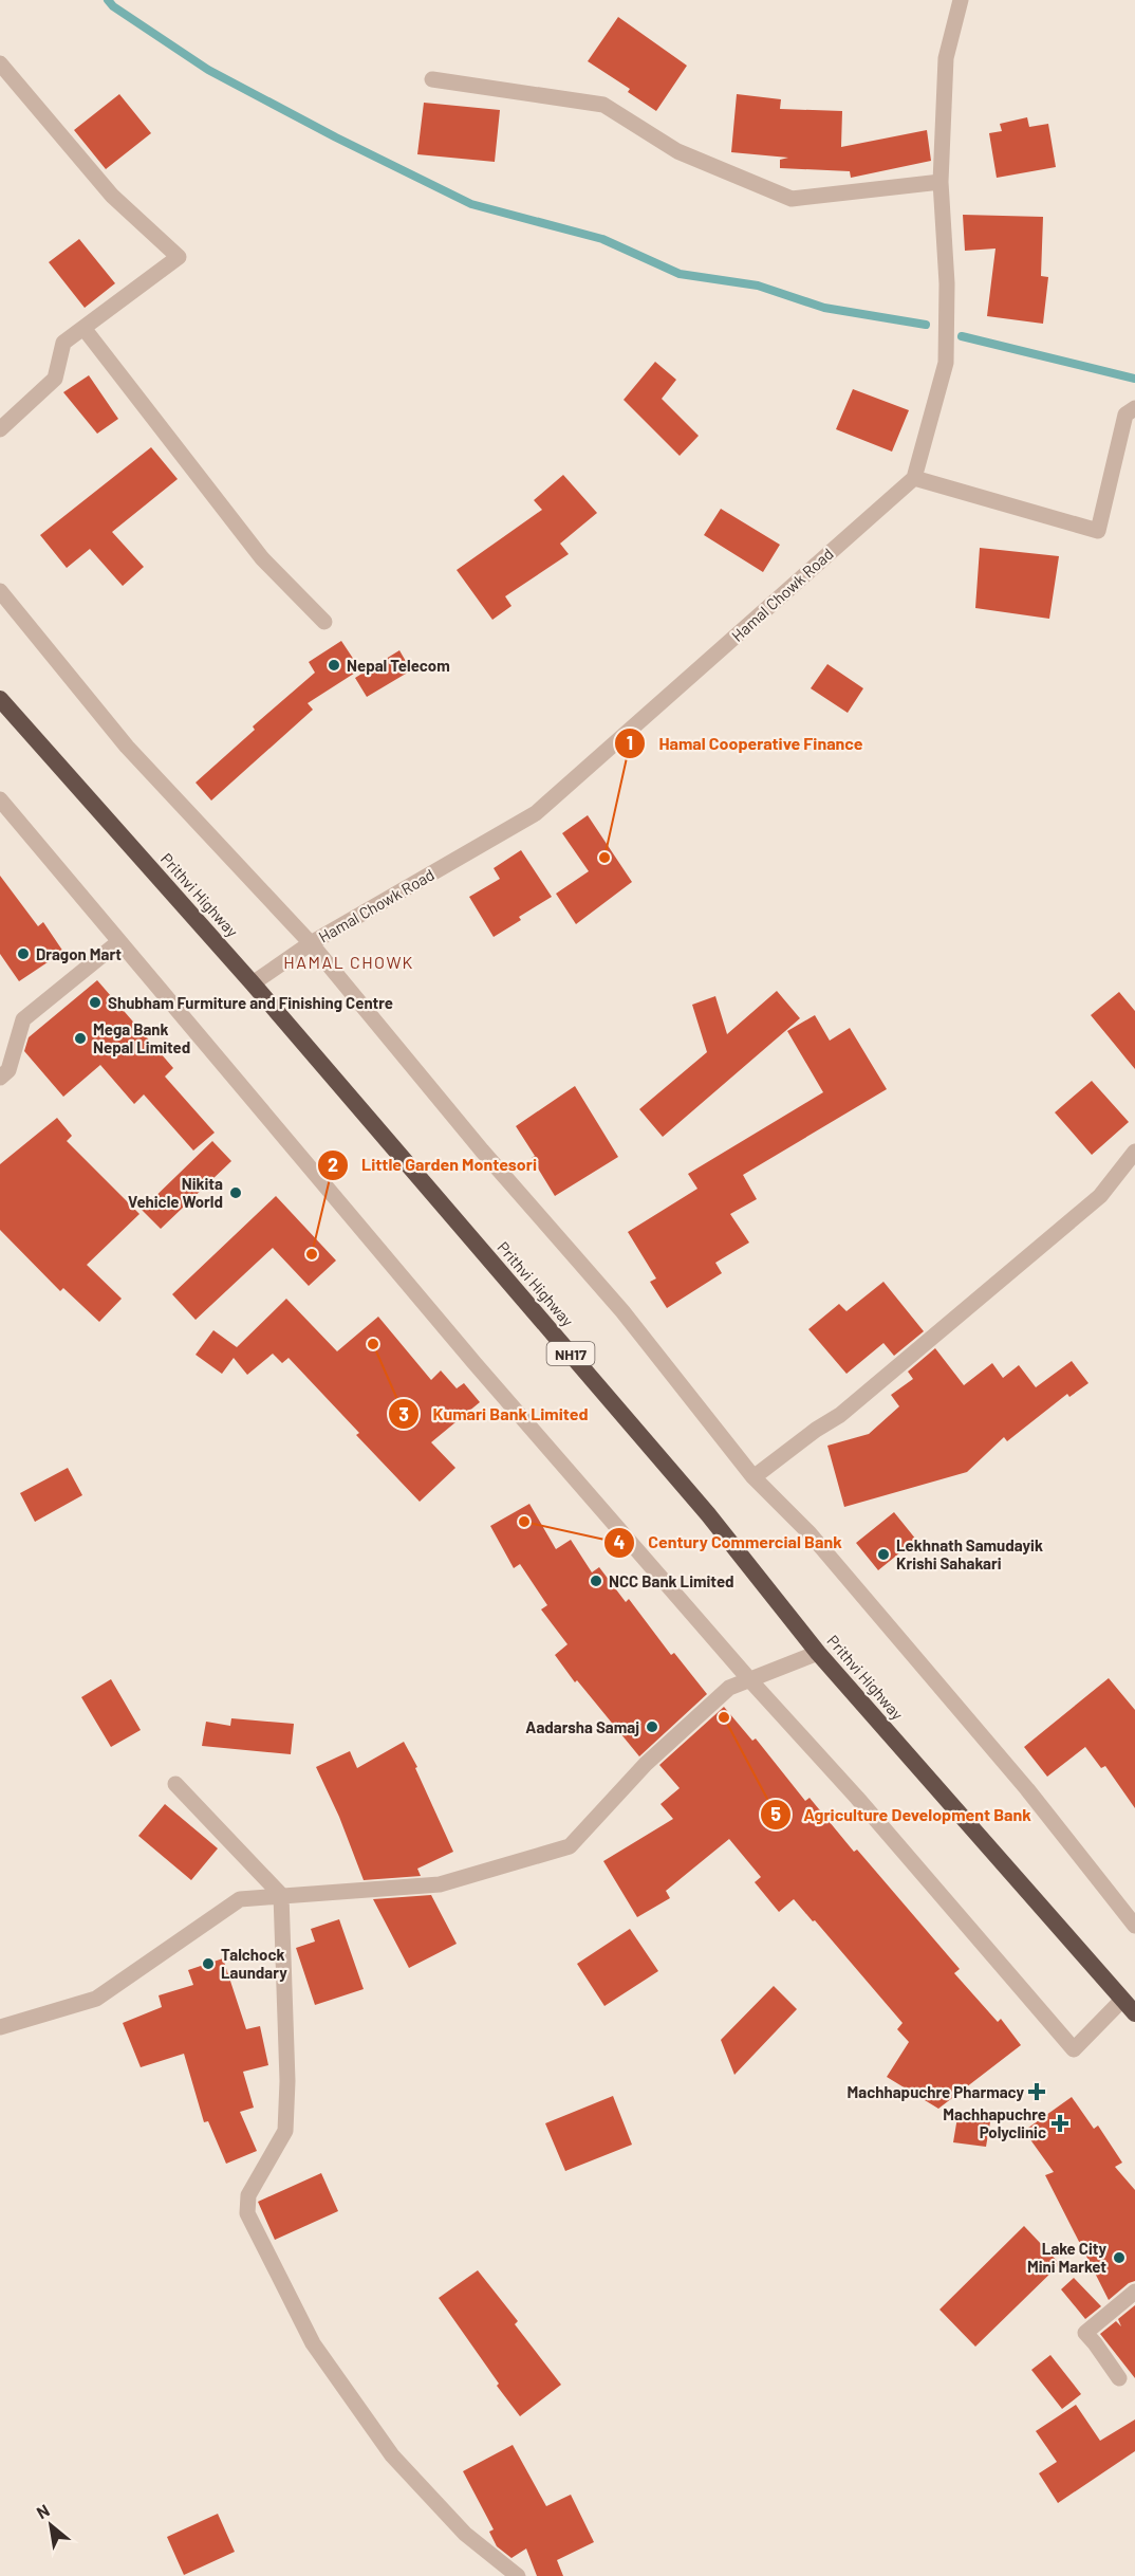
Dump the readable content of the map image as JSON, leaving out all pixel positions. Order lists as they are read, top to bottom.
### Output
{
  "streets": {
    "highway": ["Prithvi Highway", "NH17"],
    "street": ["Hamal Chowk Road"]
  },
  "crossings": [
    ["Hamal Chowk Road", "Prithvi Highway"]
  ],
  "districts": ["HAMAL CHOWK"],
  "places": {
    "other": [
      "Nepal Telecom",
      "Hamal Cooperative Finance",
      "Dragon Mart",
      "Shubham Furmiture and Finishing Centre",
      "Mega Bank Nepal Limited",
      "Nikita Vehicle World",
      "Little Garden Montesori",
      "Kumari Bank Limited",
      "Century Commercial Bank",
      "Lekhnath Samudayik Krishi Sahakari",
      "NCC Bank Limited",
      "Agriculture Development Bank",
      "Aadarsha Samaj",
      "Talchock Laundary",
      "Lake City Mini Market"
    ],
    "health": ["Machhapuchre Pharmacy", "Machhapuchre Polyclinic"]
  },
  "north": "top left"
}
